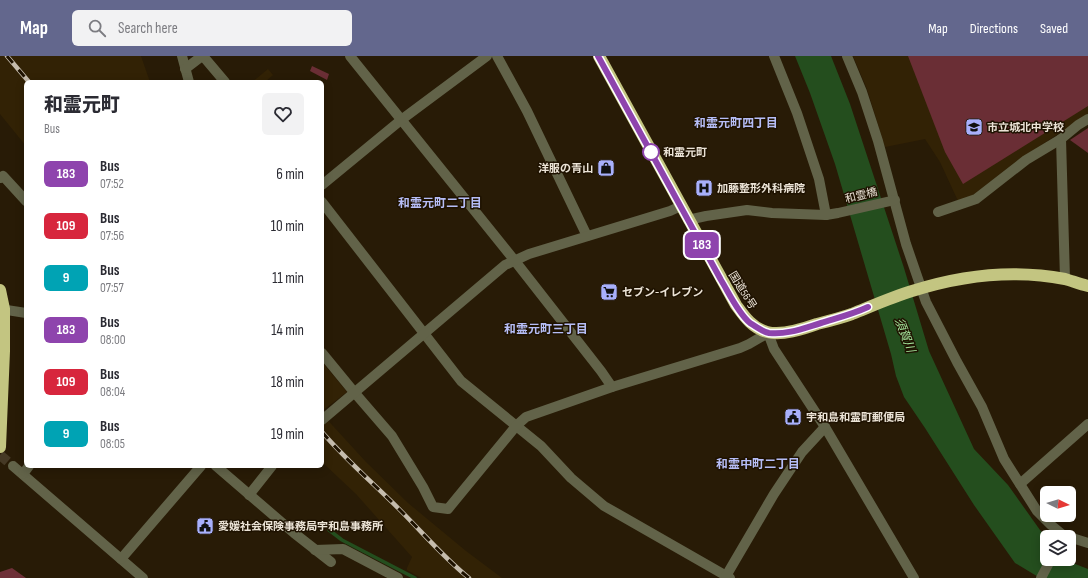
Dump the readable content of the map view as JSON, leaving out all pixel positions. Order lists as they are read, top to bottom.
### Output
{
  "streets": {
    "highway": ["国道56号"],
    "street": ["和霊橋"]
  },
  "crossings": [
    ["和霊橋", "国道56号"]
  ],
  "districts": [
    "和霊元町四丁目",
    "和霊元町二丁目",
    "和霊元町三丁目",
    "和霊中町二丁目"
  ],
  "water": ["須賀川"],
  "places": {
    "school or university": ["市立城北中学校"],
    "other": ["和霊元町"],
    "shop": ["洋服の青山"],
    "hospital": ["加藤整形外科病院"],
    "supermarket": ["セブン-イレブン"],
    "public building": ["宇和島和霊町郵便局", "愛媛社会保険事務局宇和島事務所"]
  },
  "lines": ["bus line 183"],
  "north": "right",
  "page": {
    "header": "Map",
    "search": "Search here",
    "nav": ["Map", "Directions", "Saved"],
    "on_map": "183",
    "heading": ["和霊元町", "Bus"],
    "list": [
      {
        "mark": "183",
        "name": "Bus",
        "note": "07:52",
        "value": "6 min"
      },
      {
        "mark": "109",
        "name": "Bus",
        "note": "07:56",
        "value": "10 min"
      },
      {
        "mark": "9",
        "name": "Bus",
        "note": "07:57",
        "value": "11 min"
      },
      {
        "mark": "183",
        "name": "Bus",
        "note": "08:00",
        "value": "14 min"
      },
      {
        "mark": "109",
        "name": "Bus",
        "note": "08:04",
        "value": "18 min"
      },
      {
        "mark": "9",
        "name": "Bus",
        "note": "08:05",
        "value": "19 min"
      }
    ]
  }
}
